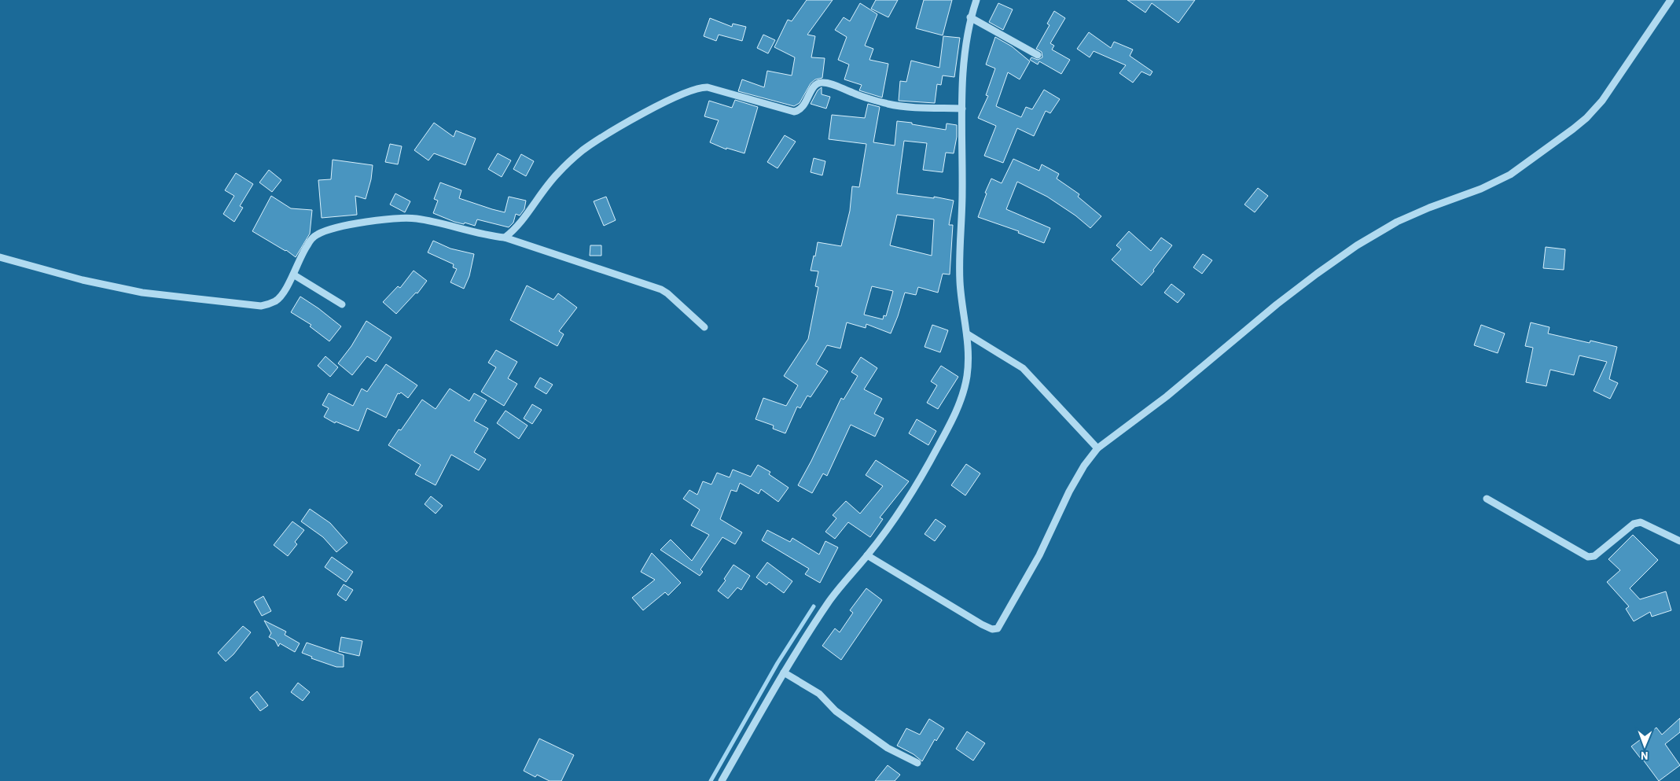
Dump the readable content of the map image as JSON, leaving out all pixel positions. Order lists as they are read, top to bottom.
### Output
{
  "north": "bottom"
}
